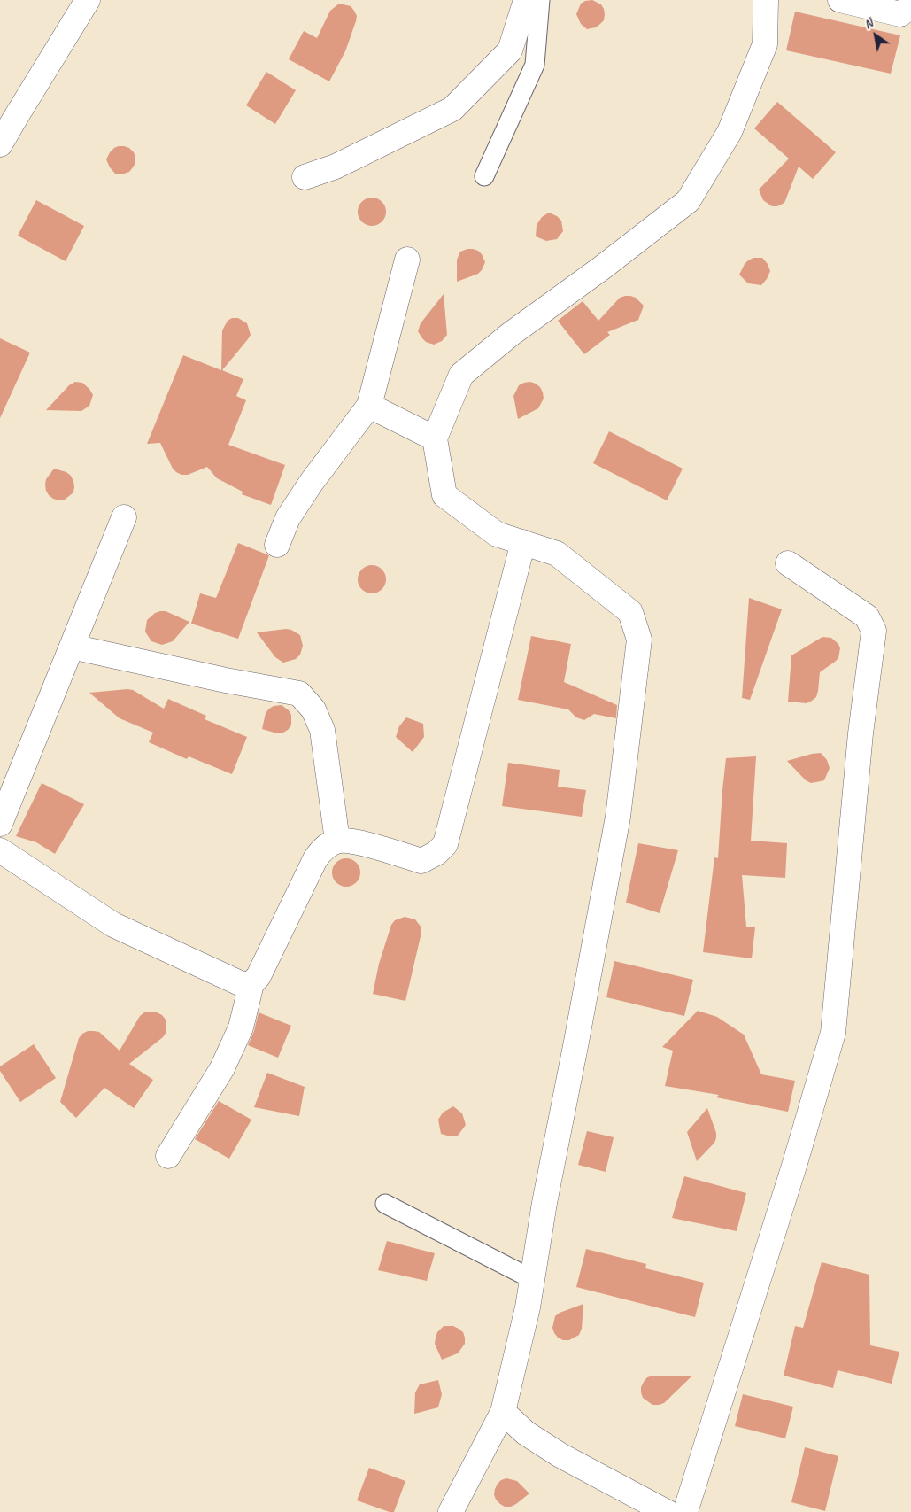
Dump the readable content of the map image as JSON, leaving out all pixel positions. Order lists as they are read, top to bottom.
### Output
{
  "north": "top left"
}
